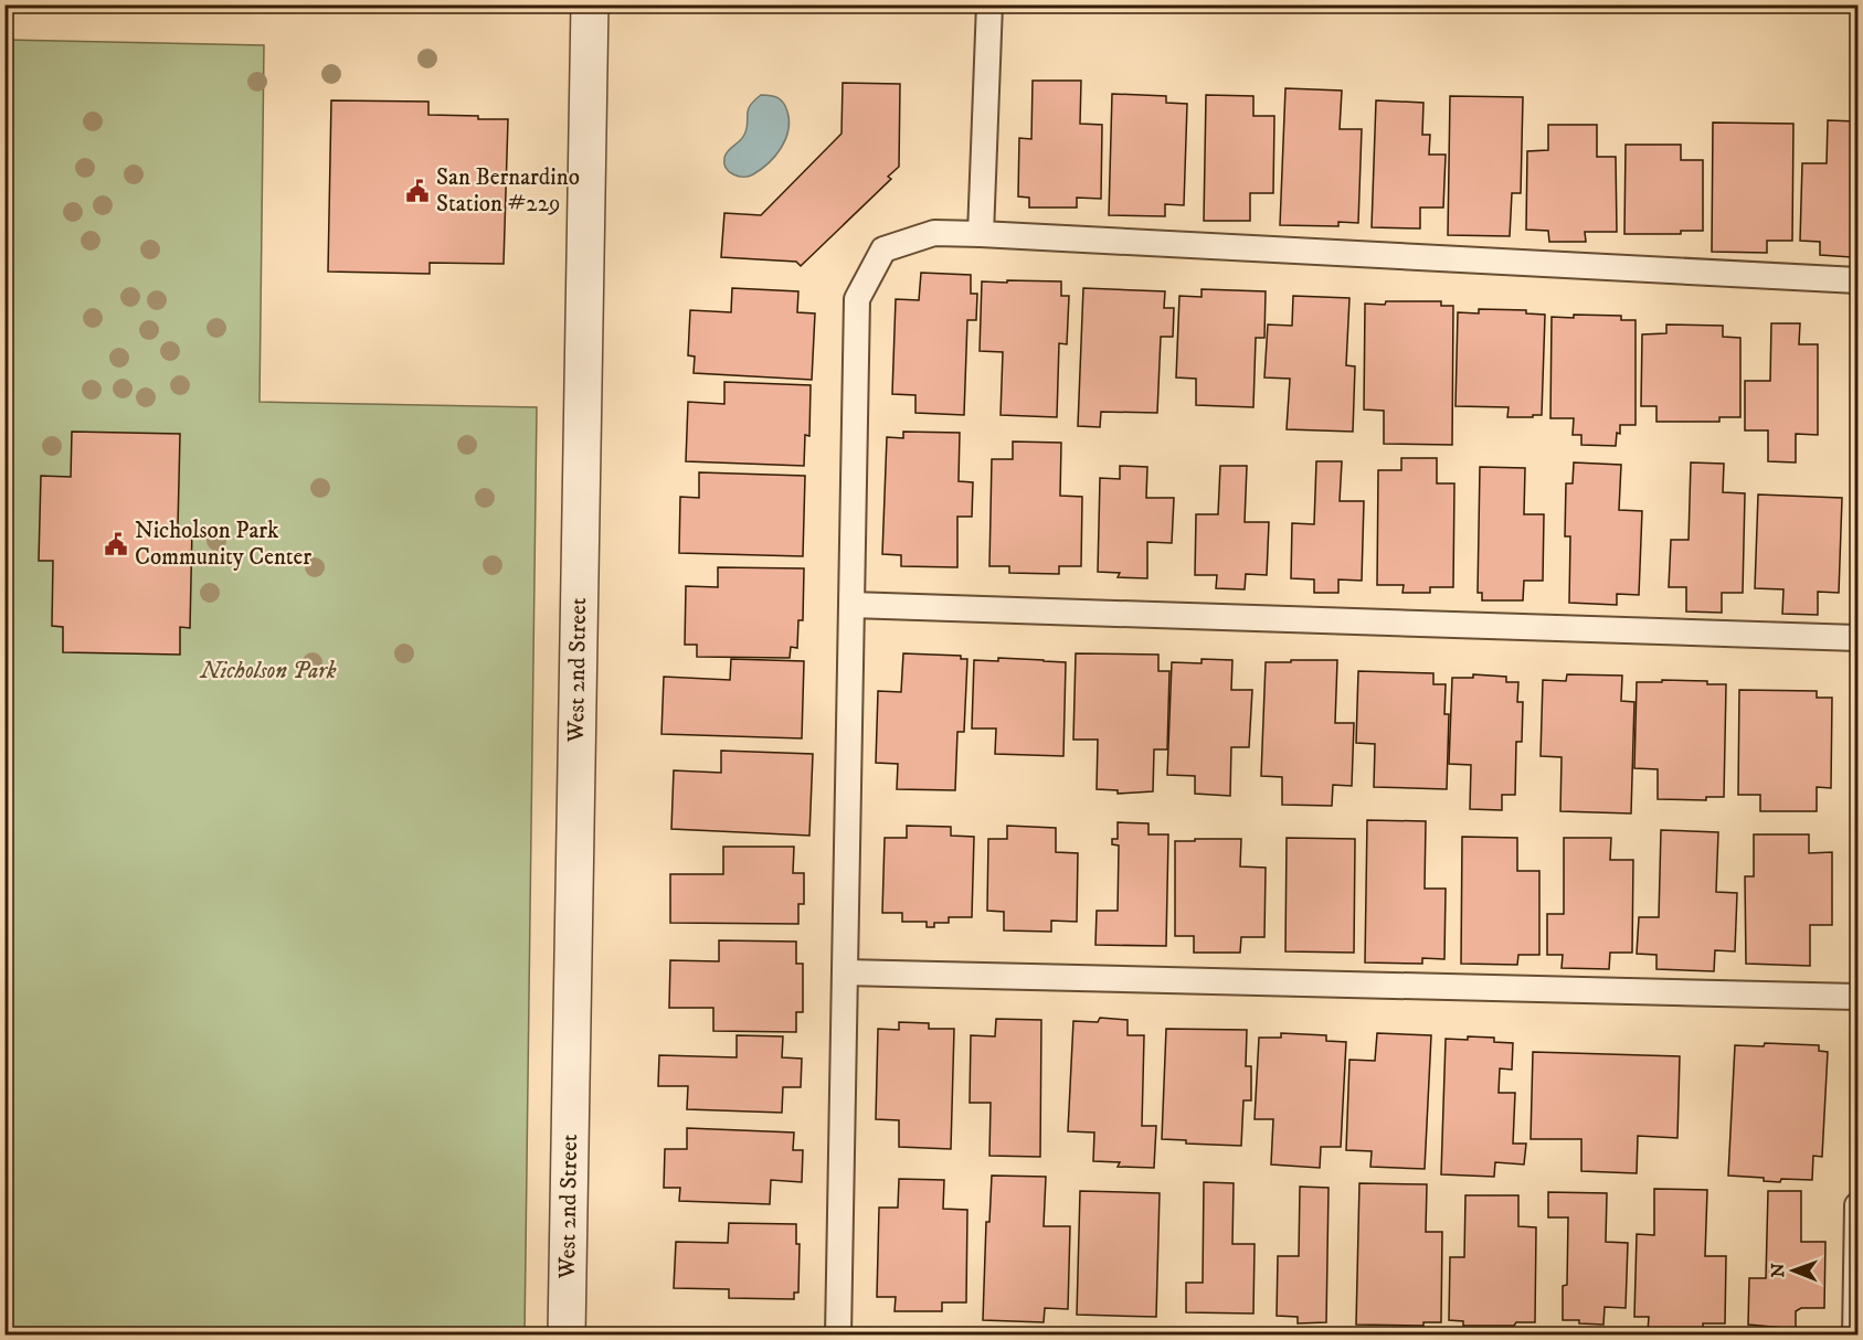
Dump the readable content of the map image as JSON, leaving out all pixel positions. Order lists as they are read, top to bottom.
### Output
{
  "streets": {
    "street": ["West 2nd Street"]
  },
  "parks": ["Nicholson Park"],
  "places": {
    "public building": ["San Bernardino Station #229", "Nicholson Park Community Center"]
  },
  "north": "left"
}
